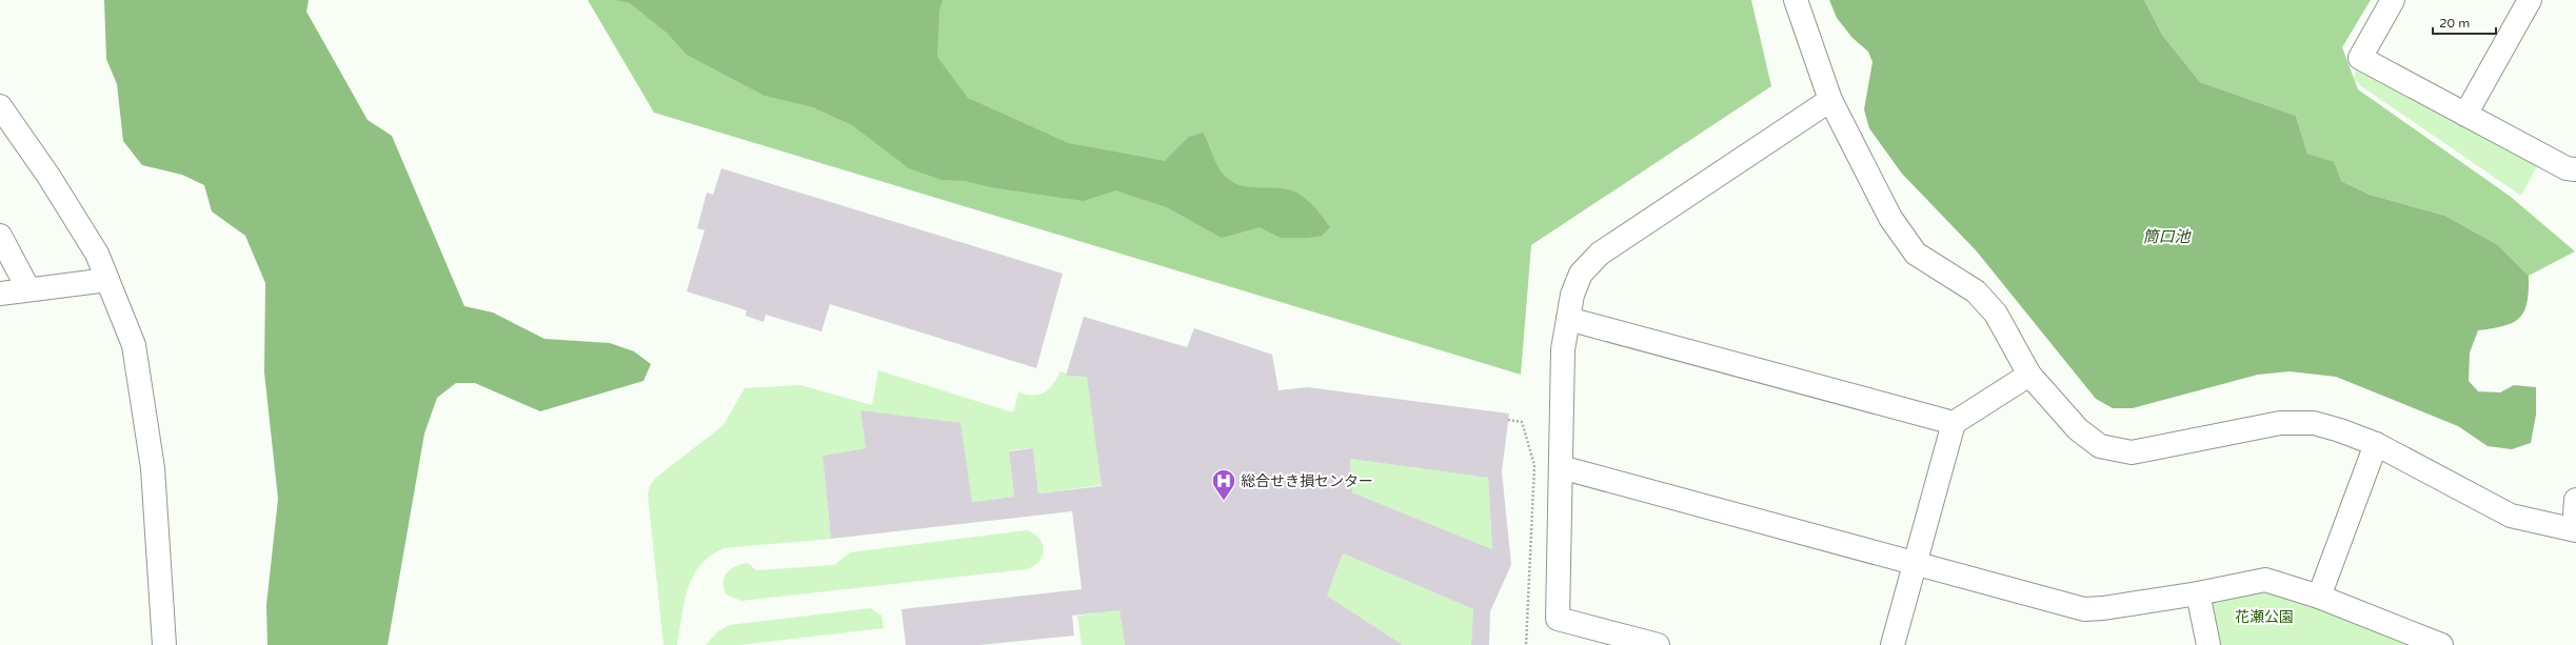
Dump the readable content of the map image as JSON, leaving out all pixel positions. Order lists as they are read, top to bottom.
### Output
{
  "water": ["筒口池"],
  "parks": ["花瀬公園"],
  "places": {
    "hospital": ["総合せき損センター"]
  },
  "scale_bar": "20 m"
}
